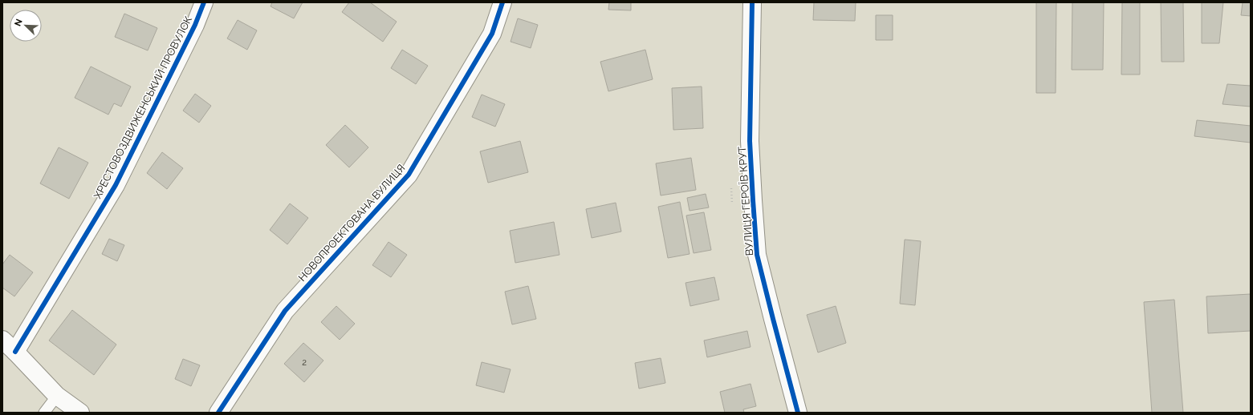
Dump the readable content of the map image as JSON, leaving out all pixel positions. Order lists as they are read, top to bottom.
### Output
{
  "streets": {
    "street": ["ХРЕСТОВОЗДВИЖЕНСЬКИЙ ПРОВУЛОК", "ВУЛИЦЯ ГЕРОЇВ КРУТ", "НОВОПРОЕКТОВАНА ВУЛИЦЯ"]
  },
  "house_numbers": ["2"],
  "north": "top left"
}
